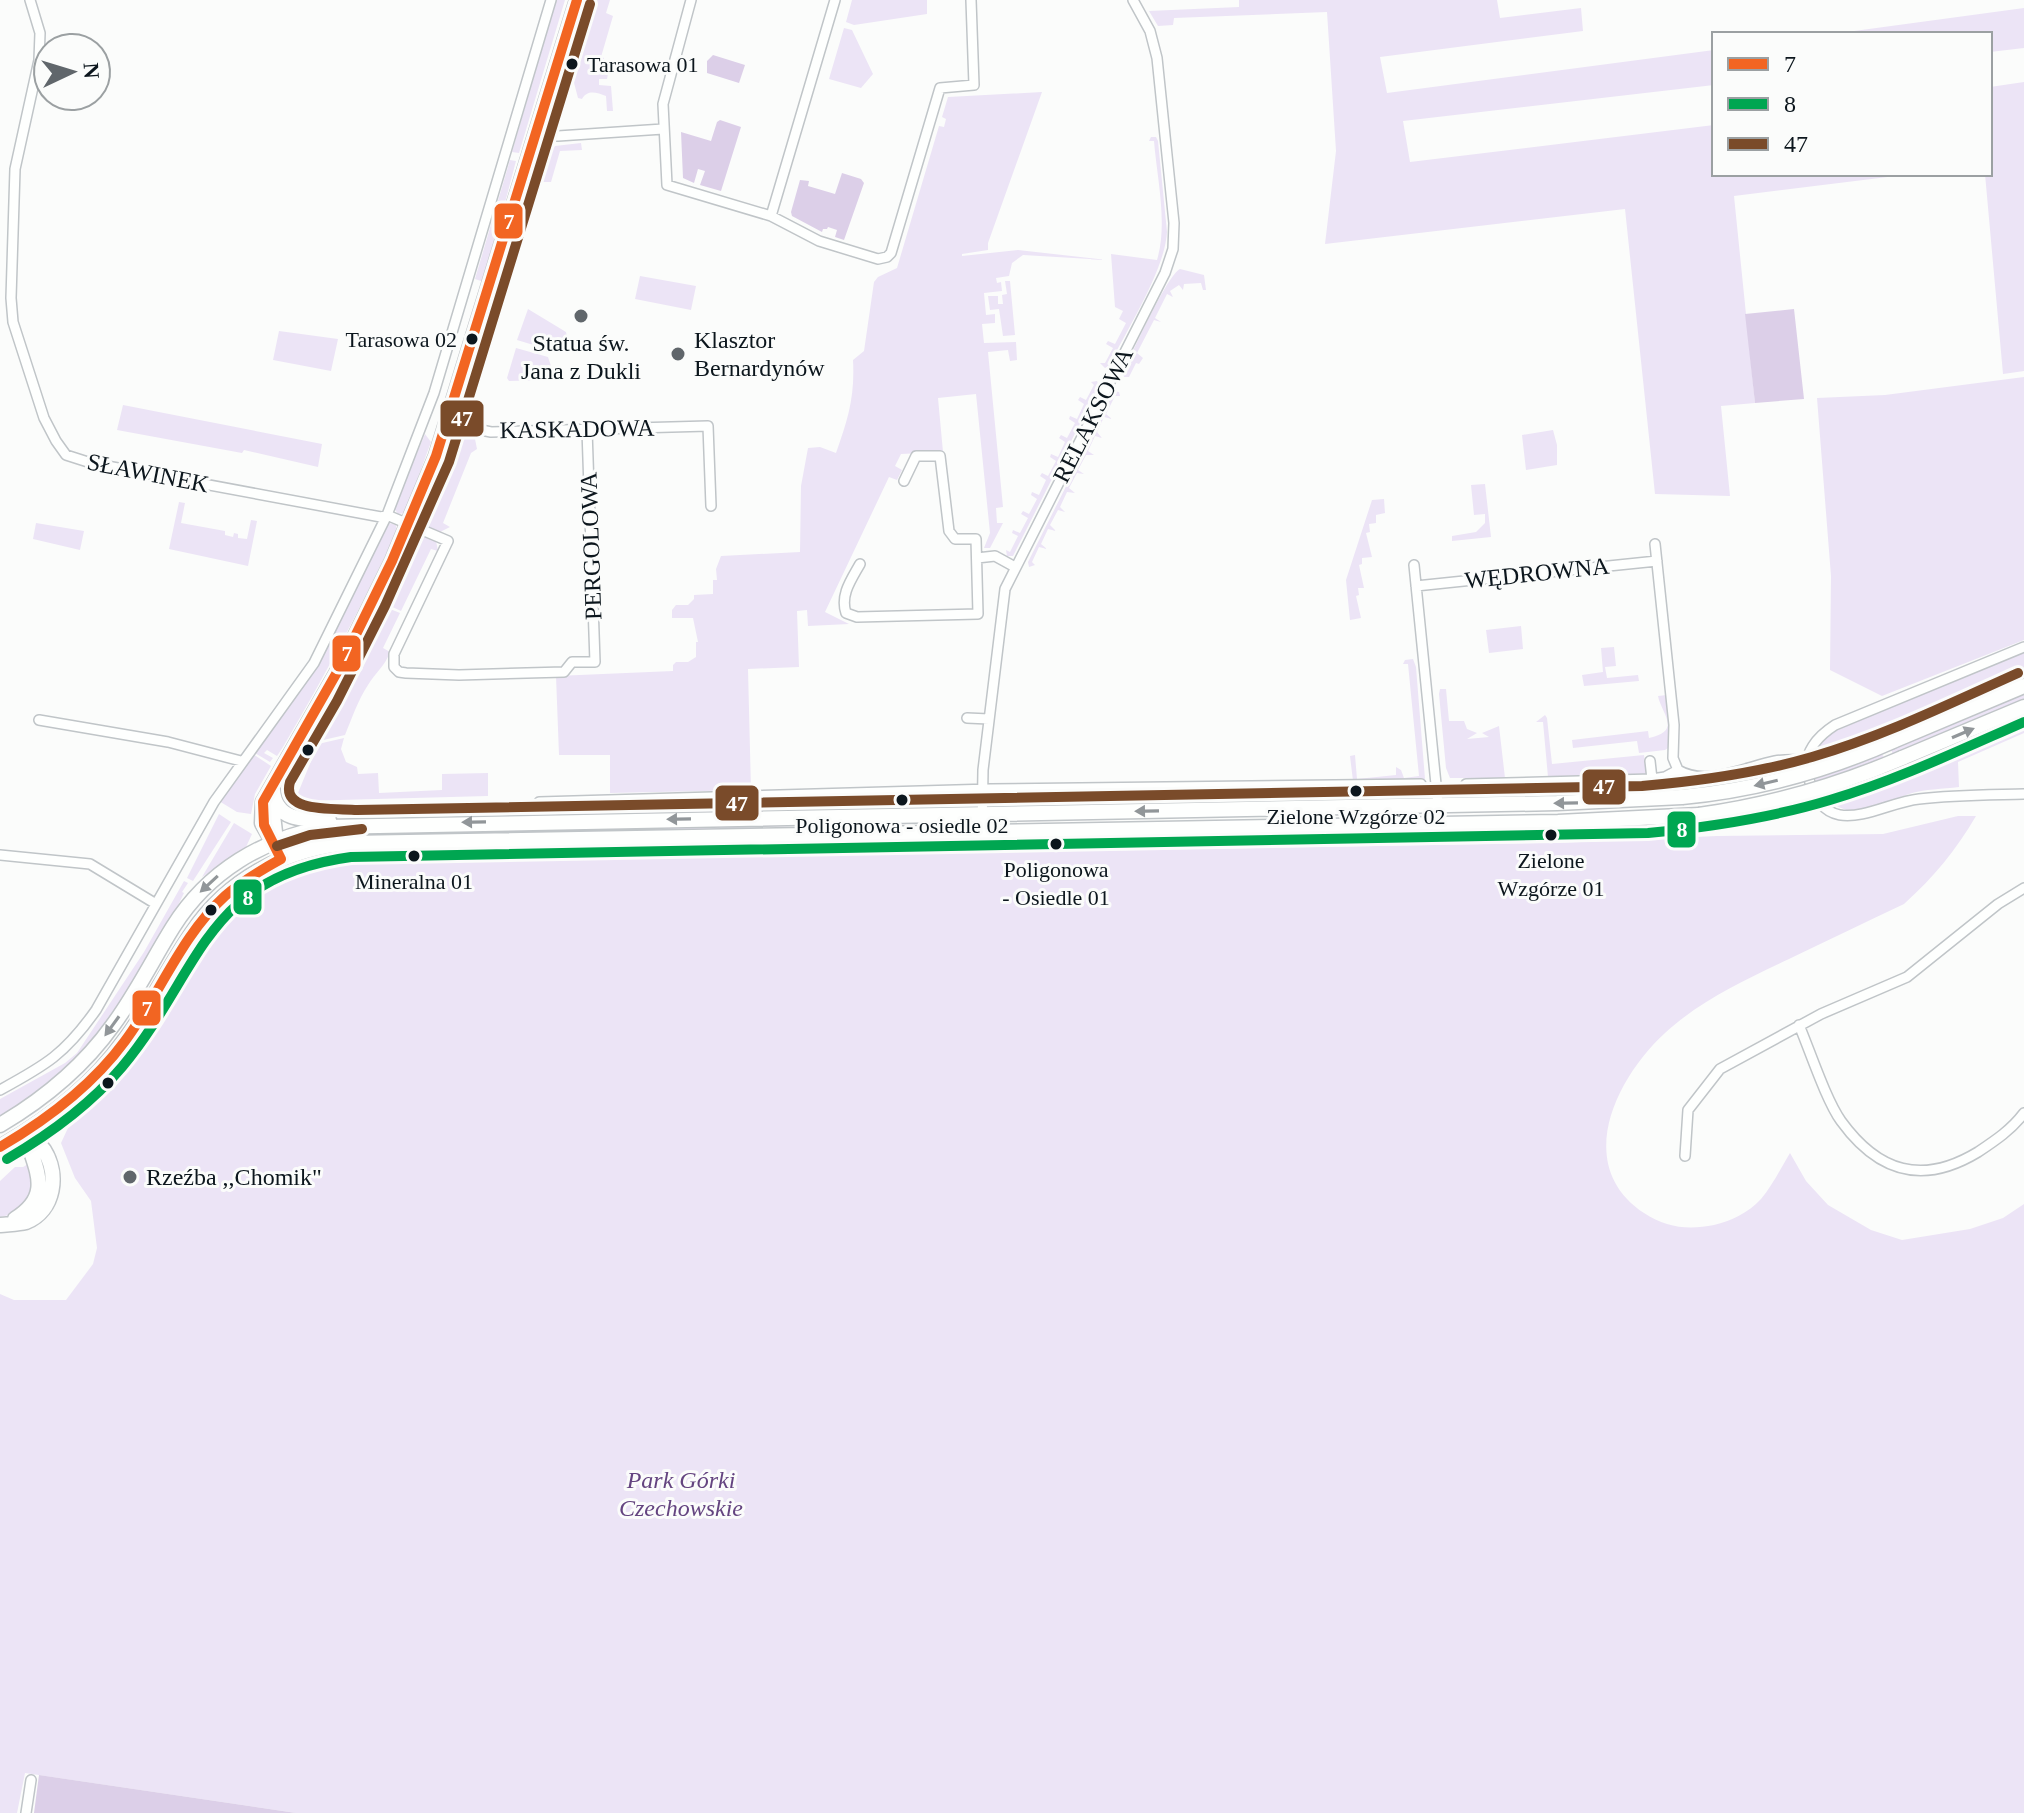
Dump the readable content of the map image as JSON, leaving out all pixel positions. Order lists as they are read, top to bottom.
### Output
{
  "streets": {
    "street": [
      "RELAKSOWA",
      "KASKADOWA",
      "SŁAWINEK",
      "PERGOLOWA",
      "WĘDROWNA"
    ]
  },
  "crossings": [
    ["KASKADOWA", "PERGOLOWA"],
    ["SŁAWINEK", "PERGOLOWA"]
  ],
  "parks": ["Park Górki Czechowskie"],
  "places": [
    "Tarasowa 01",
    "Statua św. Jana z Dukli",
    "Tarasowa 02",
    "Klasztor Bernardynów",
    "Zielone Wzgórze 02",
    "Poligonowa - osiedle 02",
    "Zielone Wzgórze 01",
    "Poligonowa - Osiedle 01",
    "Mineralna 01",
    "Rzeźba ,,Chomik\""
  ],
  "lines": ["transit line 7", "transit line 47", "transit line 8"],
  "legend": ["7", "8", "47"],
  "north": "right"
}
